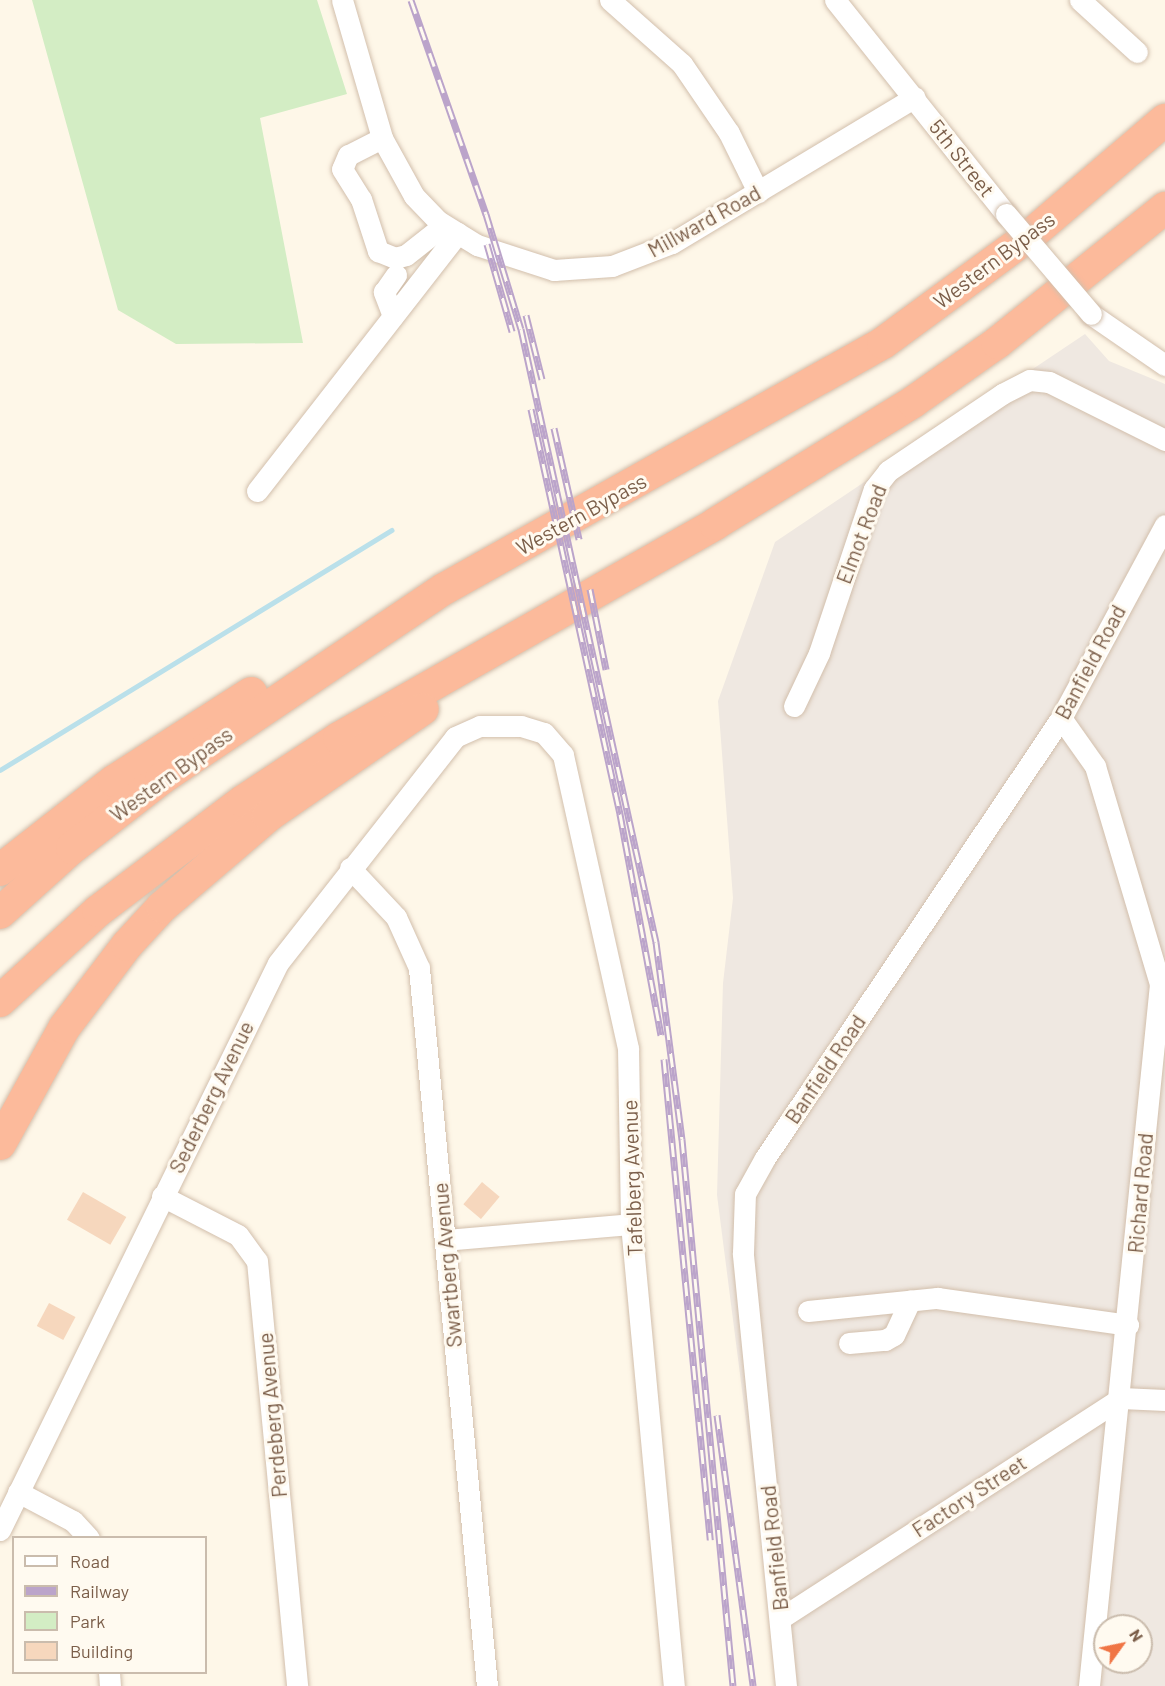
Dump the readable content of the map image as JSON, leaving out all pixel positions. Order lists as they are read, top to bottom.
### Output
{
  "streets": {
    "highway": ["Western Bypass"],
    "street": [
      "5th Street",
      "Millward Road",
      "Elmot Road",
      "Banfield Road",
      "Sederberg Avenue",
      "Tafelberg Avenue",
      "Richard Road",
      "Swartberg Avenue",
      "Perdeberg Avenue",
      "Factory Street"
    ]
  },
  "crossings": [
    ["5th Street", "Millward Road"],
    ["Banfield Road", "Richard Road"],
    ["Banfield Road", "Factory Street"],
    ["Sederberg Avenue", "Tafelberg Avenue"],
    ["Sederberg Avenue", "Swartberg Avenue"],
    ["Sederberg Avenue", "Perdeberg Avenue"],
    ["Richard Road", "Factory Street"]
  ],
  "legend": [
    "Road",
    "Railway",
    "Park",
    "Building"
  ],
  "north": "top right"
}
